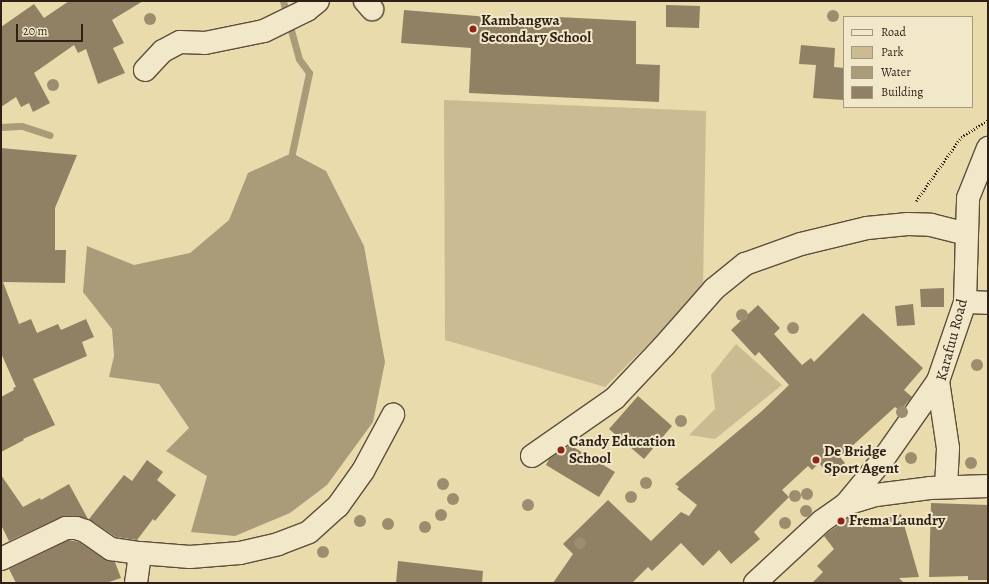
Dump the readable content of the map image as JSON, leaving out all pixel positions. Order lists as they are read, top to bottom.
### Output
{
  "streets": {
    "street": ["Karafuu Road"]
  },
  "places": [
    "Kambangwa Secondary School",
    "Candy Education School",
    "De Bridge Sport Agent",
    "Frema Laundry"
  ],
  "legend": [
    "Road",
    "Park",
    "Water",
    "Building"
  ],
  "scale_bar": "20 m"
}
